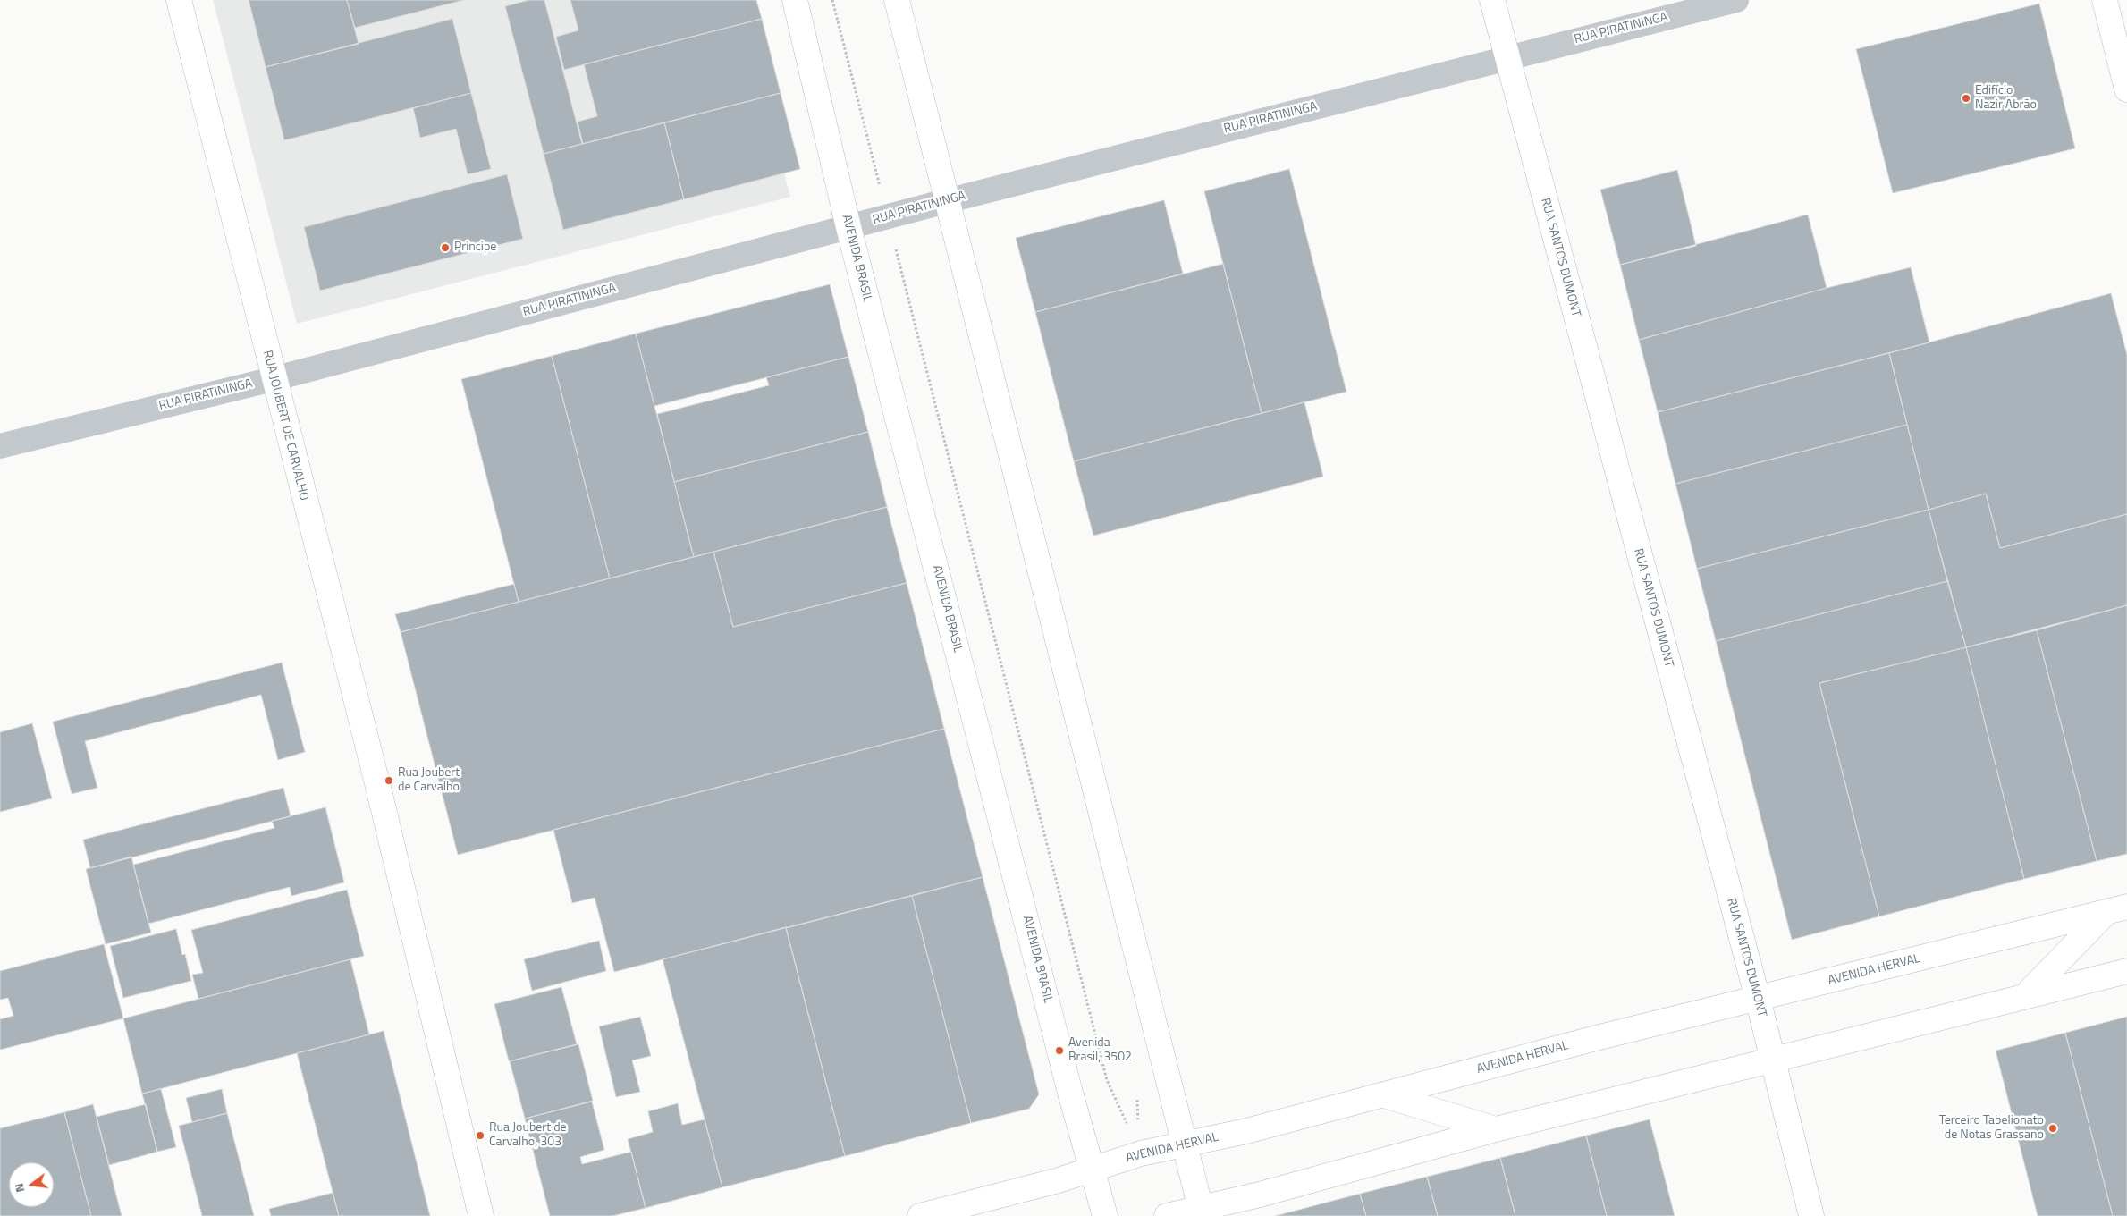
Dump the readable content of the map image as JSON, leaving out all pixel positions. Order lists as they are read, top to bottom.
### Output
{
  "streets": {
    "main road": [
      "RUA SANTOS DUMONT",
      "AVENIDA BRASIL",
      "RUA JOUBERT DE CARVALHO",
      "AVENIDA HERVAL"
    ],
    "street": ["RUA PIRATININGA"]
  },
  "crossings": [
    ["RUA PIRATININGA", "RUA SANTOS DUMONT"],
    ["RUA PIRATININGA", "AVENIDA BRASIL"],
    ["RUA PIRATININGA", "RUA JOUBERT DE CARVALHO"],
    ["RUA SANTOS DUMONT", "AVENIDA HERVAL"],
    ["AVENIDA BRASIL", "AVENIDA HERVAL"]
  ],
  "places": [
    "Edifício Nazir Abrão",
    "Principe",
    "Rua Joubert de Carvalho",
    "Avenida Brasil, 3502",
    "Terceiro Tabelionato de Notas Grassano",
    "Rua Joubert de Carvalho, 303"
  ],
  "north": "left"
}
